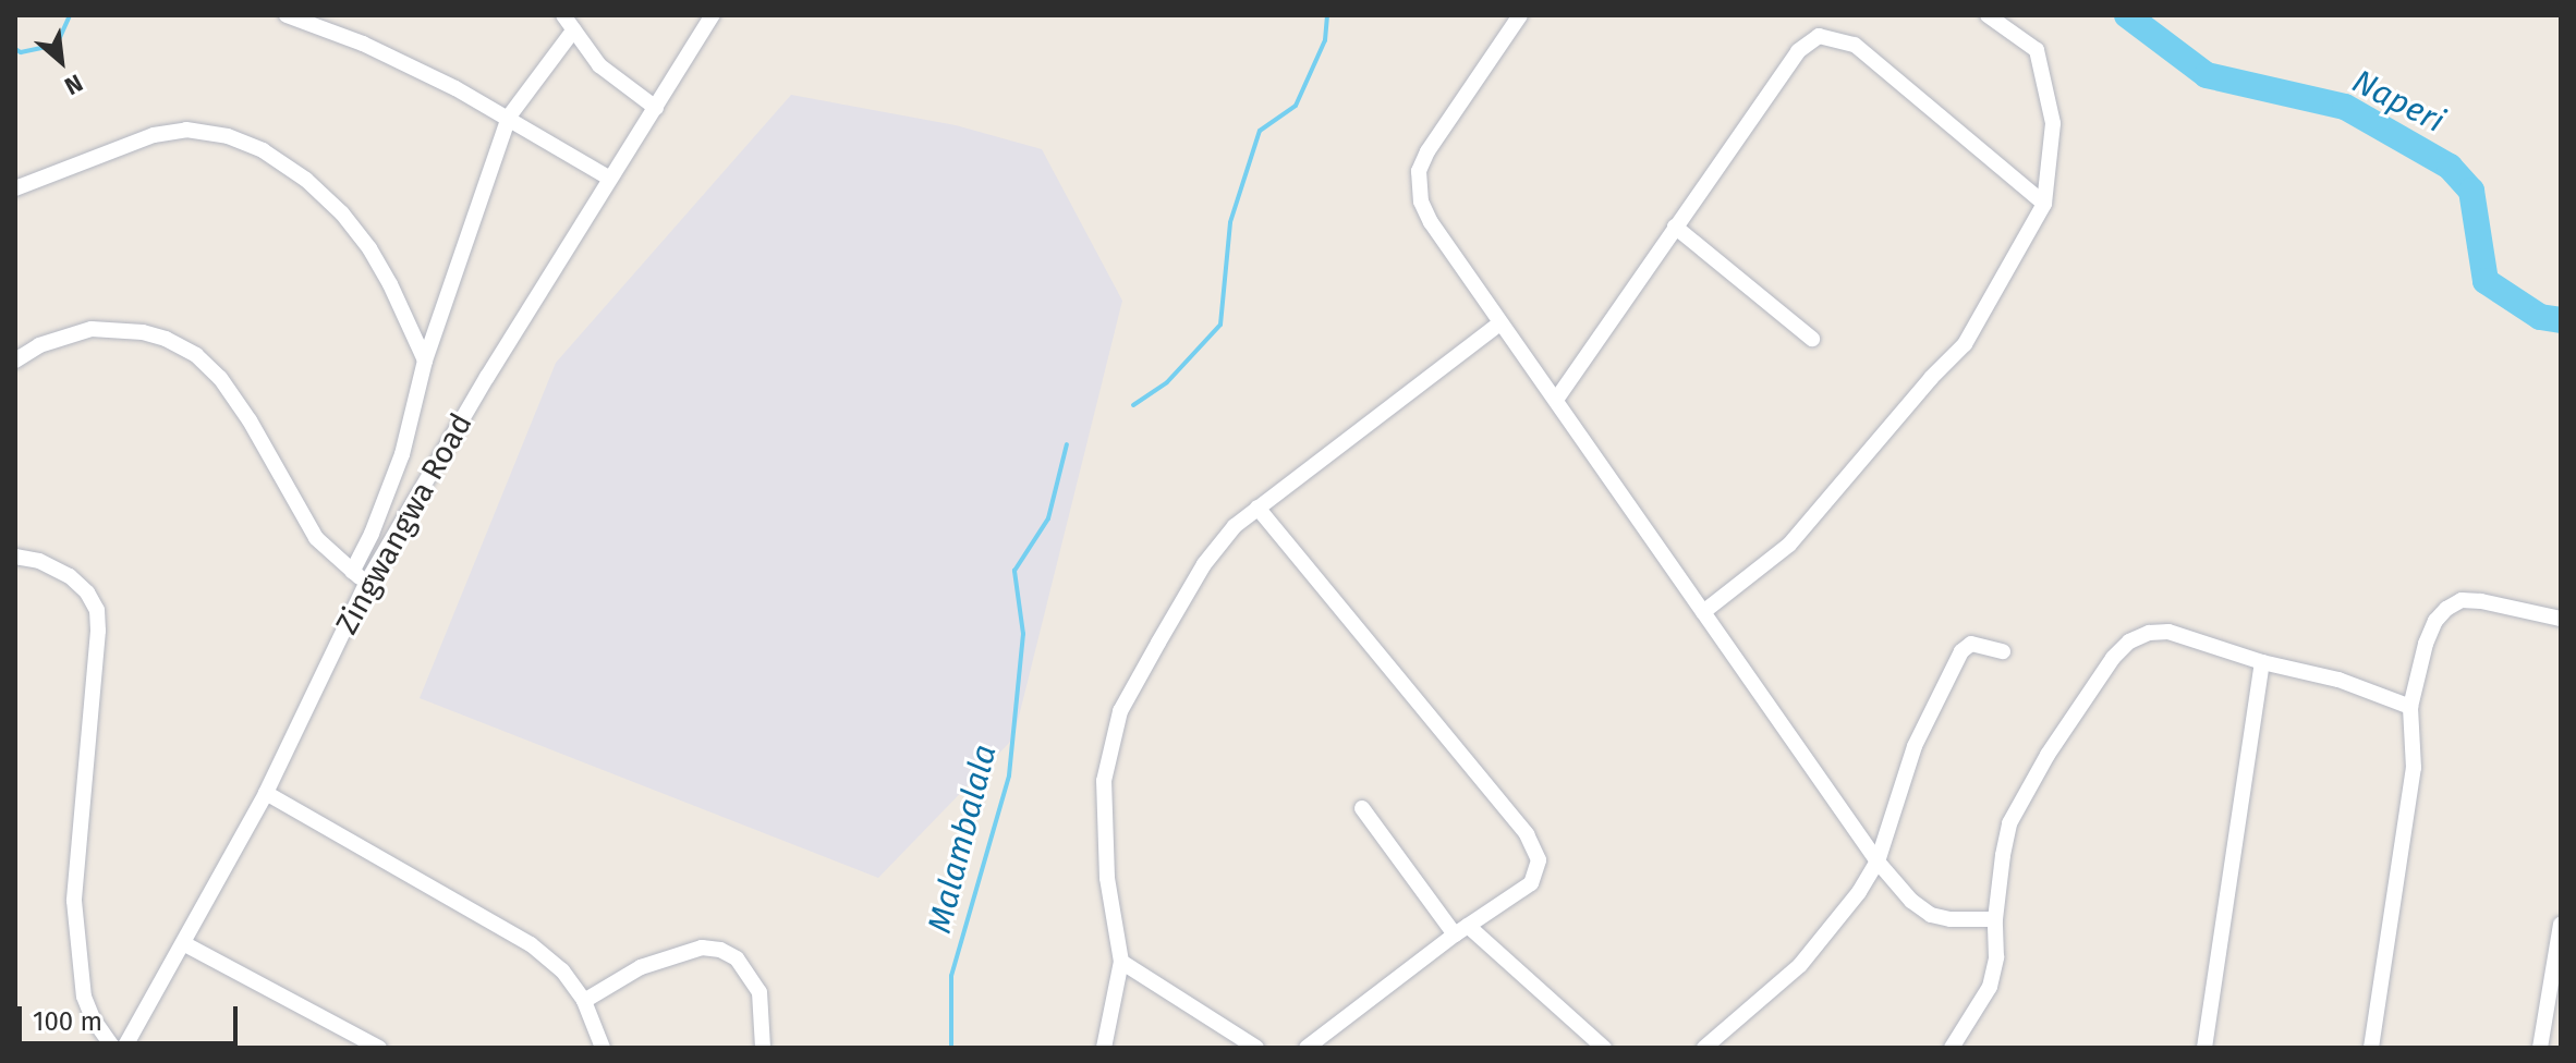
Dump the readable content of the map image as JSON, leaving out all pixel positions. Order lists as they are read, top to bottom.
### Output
{
  "streets": {
    "street": ["Zingwangwa Road"]
  },
  "water": ["Naperi", "Malambalala"],
  "scale_bar": "100 m",
  "north": "bottom right"
}
